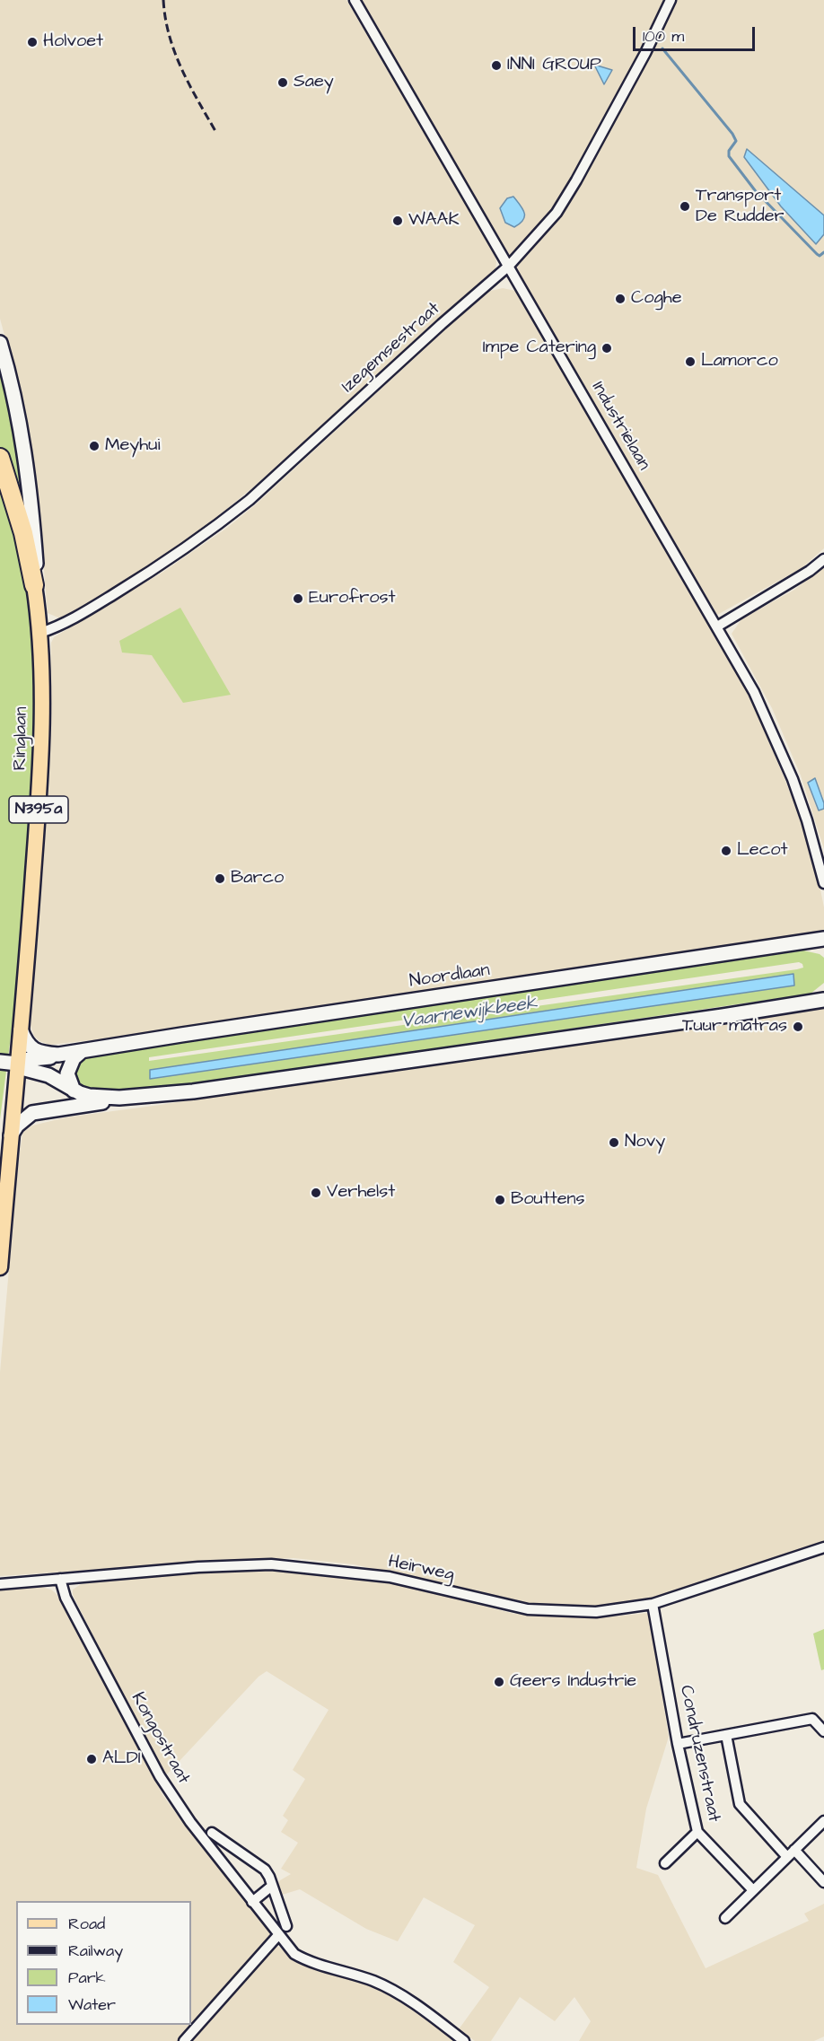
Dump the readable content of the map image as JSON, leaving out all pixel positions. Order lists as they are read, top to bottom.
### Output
{
  "streets": {
    "main road": ["Ringlaan", "N395a"],
    "street": [
      "Izegemsestraat",
      "Industrielaan",
      "Noordlaan",
      "Heirweg",
      "Kongostraat",
      "Condruzenstraat"
    ]
  },
  "crossings": [
    ["Izegemsestraat", "Industrielaan"],
    ["Izegemsestraat", "Ringlaan"],
    ["Ringlaan", "Noordlaan"],
    ["Heirweg", "Kongostraat"],
    ["Heirweg", "Condruzenstraat"]
  ],
  "water": ["Vaarnewijkbeek"],
  "places": [
    "Holvoet",
    "INNI GROUP",
    "Saey",
    "Transport De Rudder",
    "WAAK",
    "Coghe",
    "Impe Catering",
    "Lamorco",
    "Meyhui",
    "Eurofrost",
    "Lecot",
    "Barco",
    "Tuur matras",
    "Novy",
    "Verhelst",
    "Bouttens",
    "Geers Industrie",
    "ALDI"
  ],
  "legend": [
    "Road",
    "Railway",
    "Park",
    "Water"
  ],
  "scale_bar": "100 m"
}
